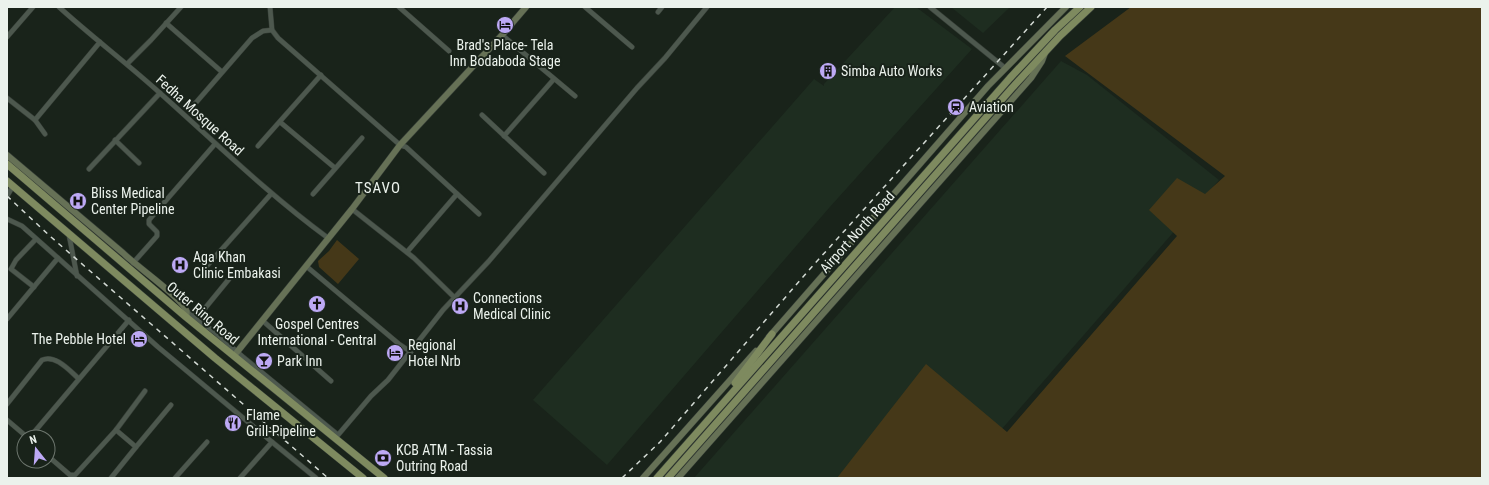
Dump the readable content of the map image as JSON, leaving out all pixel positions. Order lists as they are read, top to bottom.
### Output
{
  "streets": {
    "main road": ["Airport North Road", "Outer Ring Road"],
    "street": ["Fedha Mosque Road"]
  },
  "districts": ["TSAVO"],
  "places": {
    "hotel": ["Brad's Place- Tela Inn Bodaboda Stage", "The Pebble Hotel", "Regional Hotel Nrb"],
    "building": ["Simba Auto Works"],
    "station": ["Aviation"],
    "hospital": ["Bliss Medical Center Pipeline", "Aga Khan Clinic Embakasi", "Connections Medical Clinic"],
    "church": ["Gospel Centres International - Central"],
    "bar": ["Park Inn"],
    "restaurant": ["Flame Grill-Pipeline"],
    "bank": ["KCB ATM - Tassia Outring Road"]
  },
  "north": "top"
}
